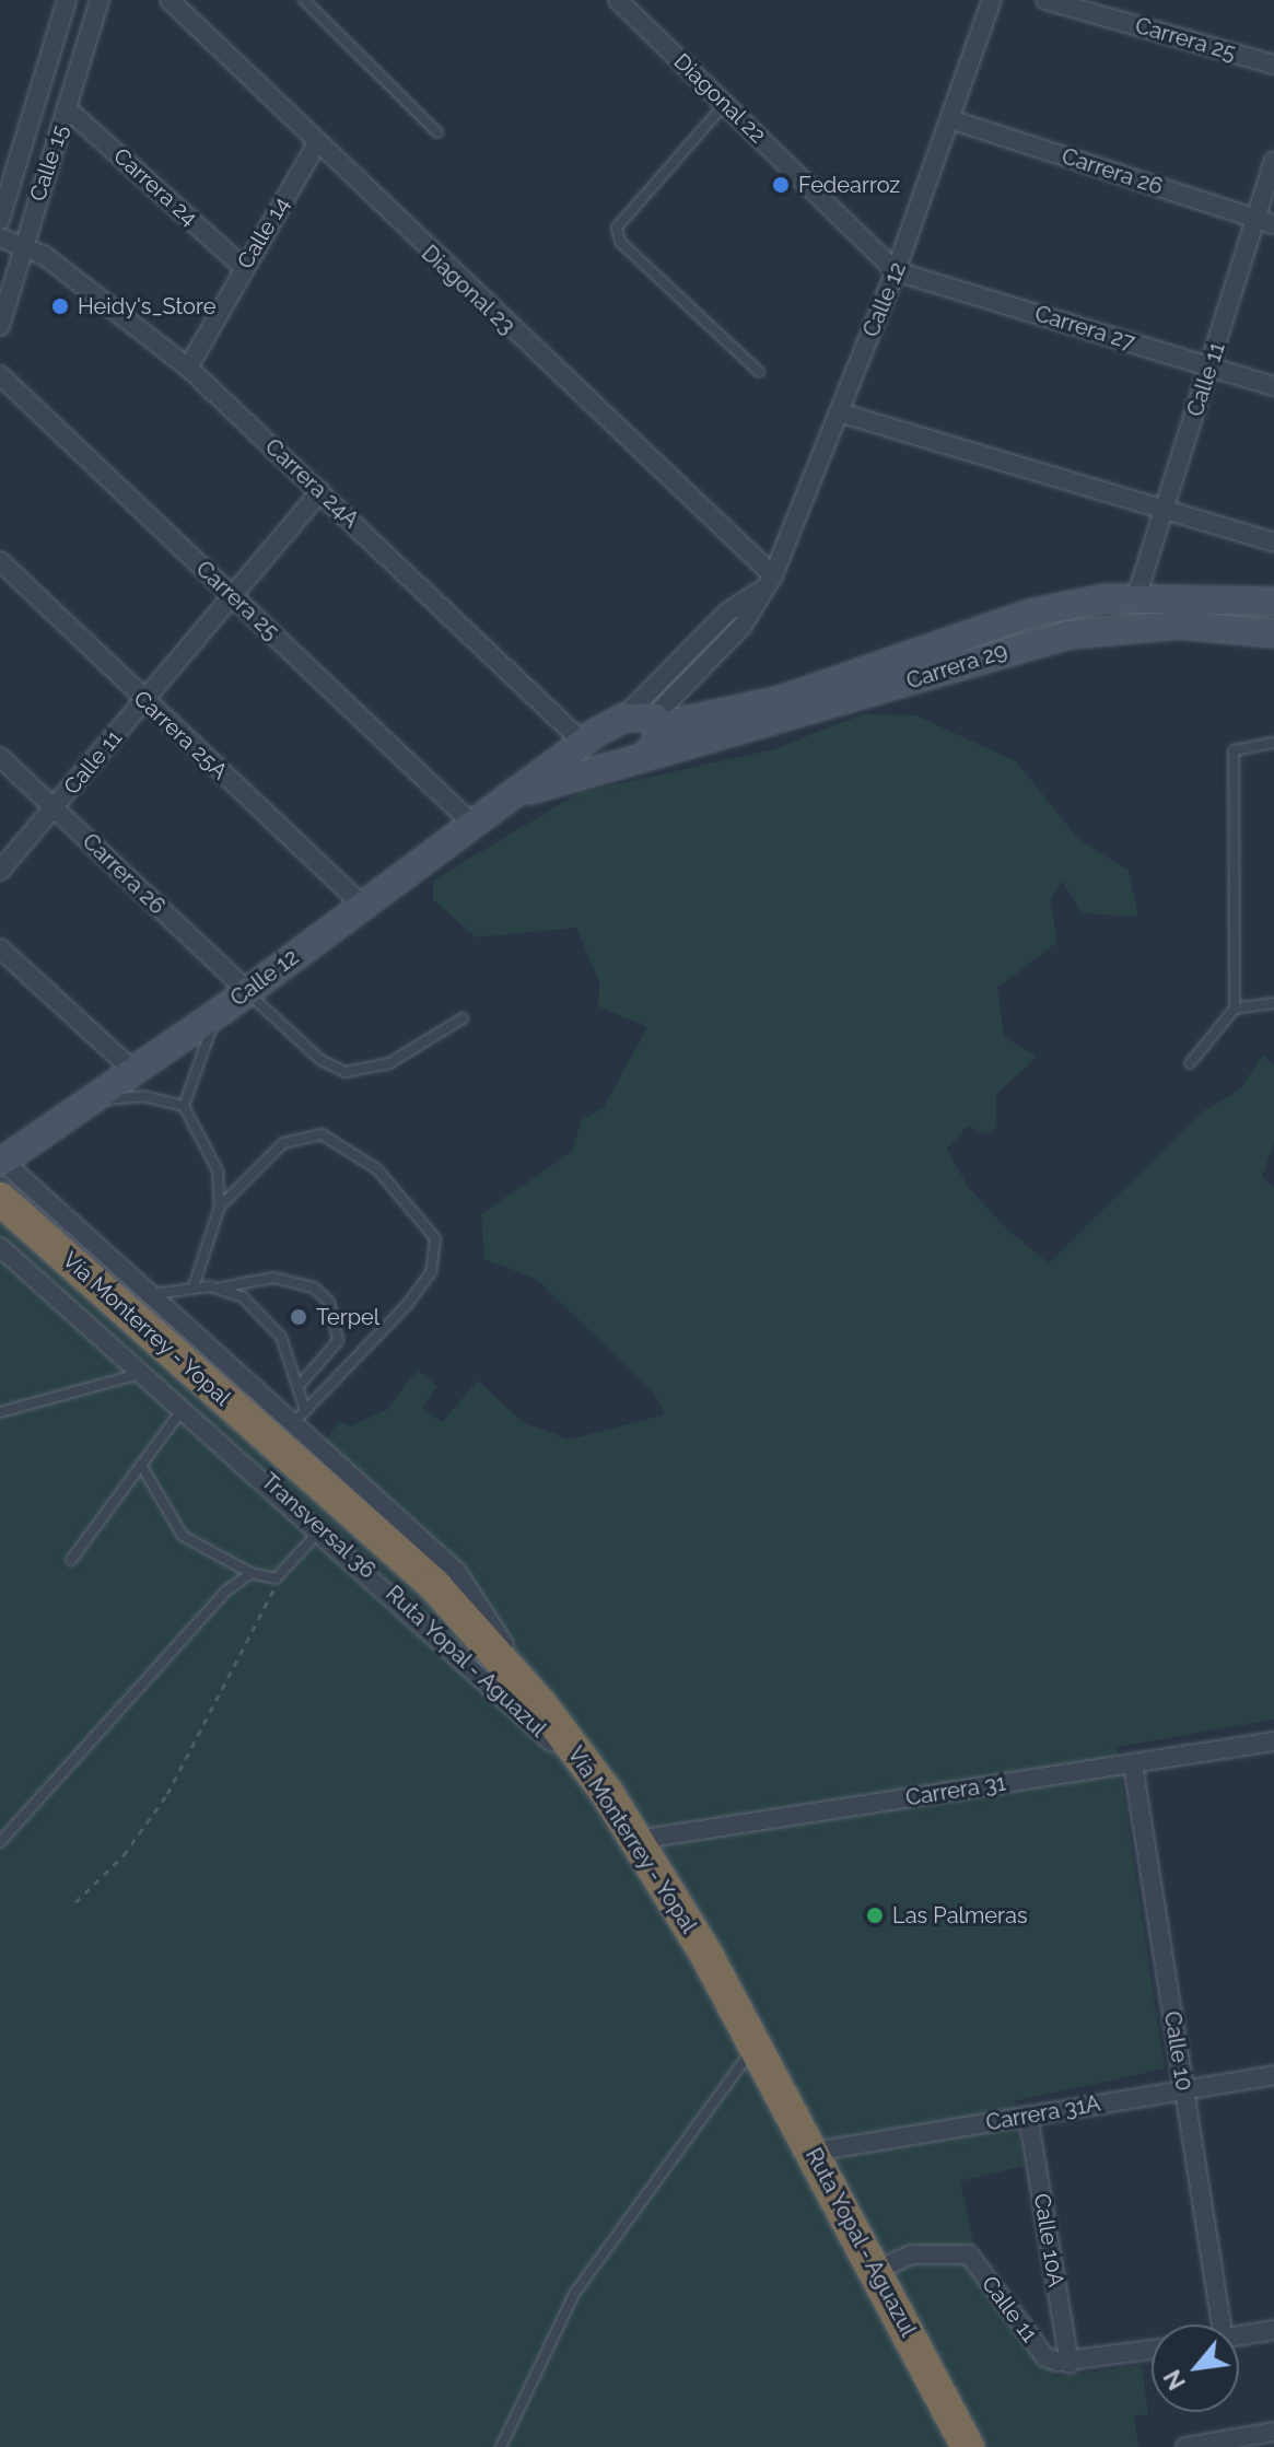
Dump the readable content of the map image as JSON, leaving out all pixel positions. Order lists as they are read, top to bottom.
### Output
{
  "streets": {
    "highway": ["Vía Monterrey - Yopal"],
    "main road": ["Calle 12", "Carrera 29"],
    "street": [
      "Carrera 25",
      "Diagonal 22",
      "Calle 15",
      "Carrera 26",
      "Carrera 24",
      "Calle 14",
      "Diagonal 23",
      "Carrera 27",
      "Calle 11",
      "Carrera 24A",
      "Carrera 25A",
      "Carrera 31",
      "Calle 10",
      "Carrera 31A",
      "Calle 10A"
    ],
    "lane": ["Ruta Yopal - Aguazul"]
  },
  "crossings": [
    ["Carrera 25", "Calle 12"],
    ["Carrera 25", "Calle 11"],
    ["Diagonal 22", "Calle 12"],
    ["Diagonal 22", "Carrera 27"],
    ["Calle 15", "Carrera 24"],
    ["Calle 15", "Carrera 24A"],
    ["Carrera 26", "Calle 12"],
    ["Carrera 26", "Calle 11"],
    ["Carrera 24", "Calle 14"],
    ["Calle 14", "Diagonal 23"],
    ["Calle 14", "Carrera 24A"],
    ["Diagonal 23", "Calle 12"],
    ["Calle 12", "Carrera 27"],
    ["Calle 12", "Carrera 29"],
    ["Calle 12", "Carrera 25A"],
    ["Carrera 27", "Calle 11"],
    ["Calle 11", "Carrera 24A"],
    ["Calle 11", "Carrera 29"],
    ["Calle 11", "Carrera 25A"],
    ["Calle 11", "Ruta Yopal - Aguazul"],
    ["Calle 11", "Calle 10A"],
    ["Carrera 24A", "Carrera 29"],
    ["Vía Monterrey - Yopal", "Ruta Yopal - Aguazul"],
    ["Vía Monterrey - Yopal", "Carrera 31"],
    ["Ruta Yopal - Aguazul", "Carrera 31"],
    ["Ruta Yopal - Aguazul", "Carrera 31A"],
    ["Carrera 31", "Calle 10"],
    ["Calle 10", "Carrera 31A"],
    ["Carrera 31A", "Calle 10A"]
  ],
  "places": [
    "Fedearroz",
    "Heidy's_Store",
    "Terpel",
    "Las Palmeras"
  ],
  "north": "bottom left"
}
